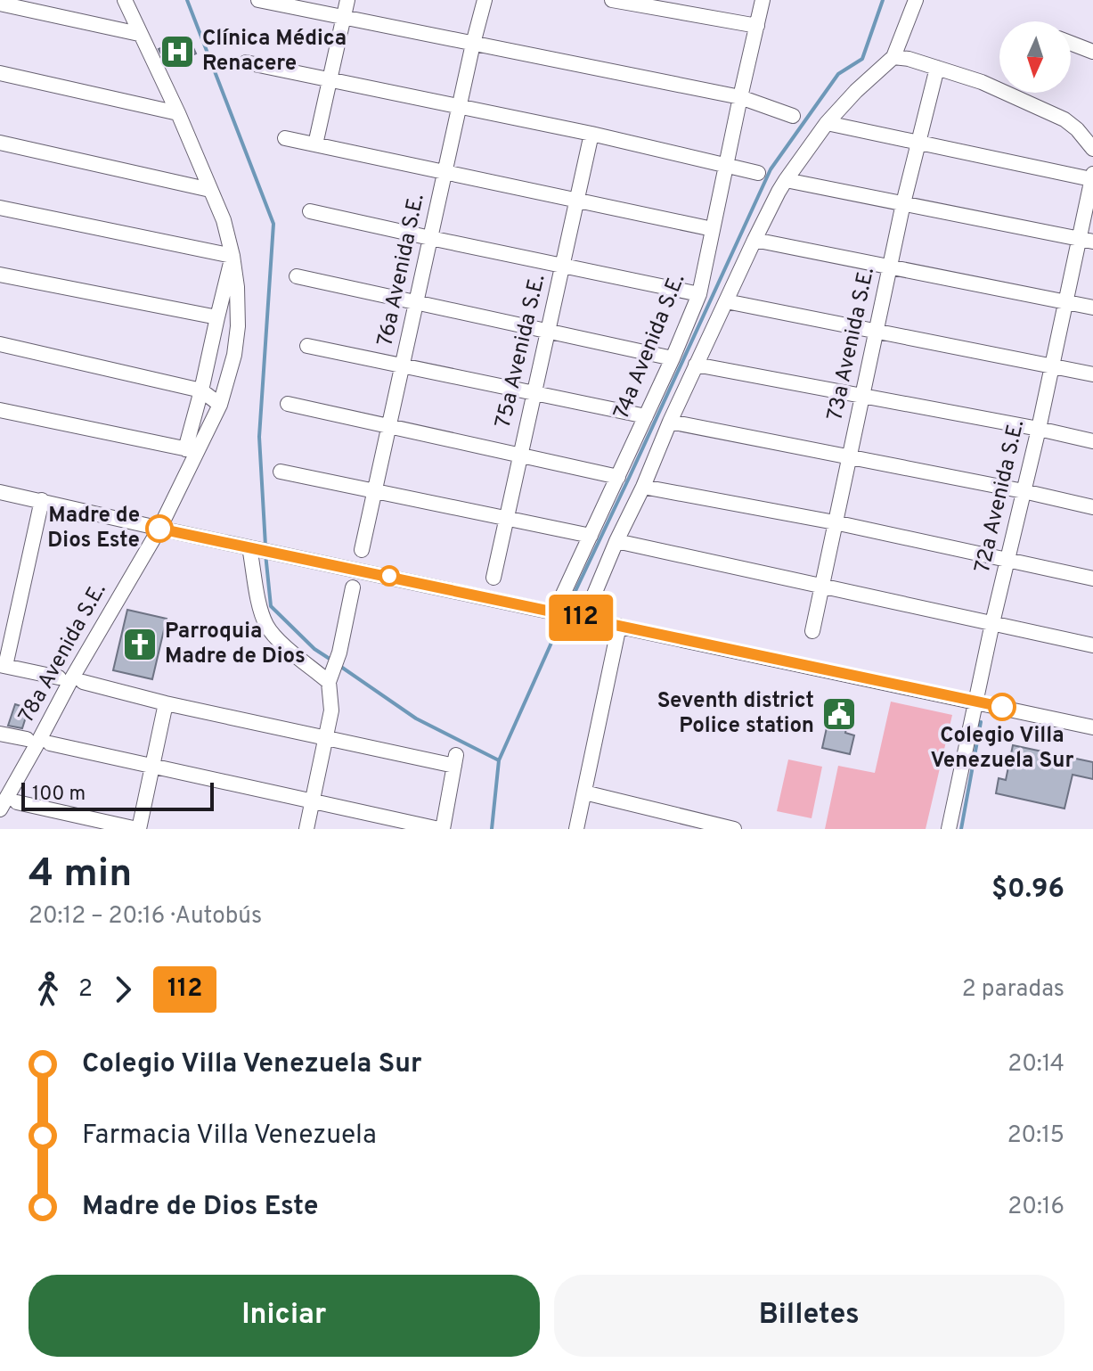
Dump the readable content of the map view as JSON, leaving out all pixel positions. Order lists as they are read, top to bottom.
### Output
{
  "streets": {
    "street": [
      "76a Avenida S.E.",
      "73a Avenida S.E.",
      "74a Avenida S.E.",
      "75a Avenida S.E.",
      "72a Avenida S.E.",
      "78a Avenida S.E."
    ]
  },
  "places": {
    "hospital": ["Clínica Médica Renacere"],
    "other": ["Madre de Dios Este", "Colegio Villa Venezuela Sur"],
    "church": ["Parroquia Madre de Dios"],
    "public building": ["Seventh district Police station"]
  },
  "lines": ["bus line 112"],
  "scale_bar": "100 m",
  "north": "bottom",
  "page": {
    "on_map": "112",
    "scale": "100 m",
    "heading": ["4 min", "20:12 – 20:16 · Autobús", "$0.96"],
    "legs": ["2", "112", "2 paradas"],
    "list": [
      {
        "name": "Colegio Villa Venezuela Sur",
        "value": "20:14"
      },
      {
        "name": "Farmacia Villa Venezuela",
        "value": "20:15"
      },
      {
        "name": "Madre de Dios Este",
        "value": "20:16"
      }
    ],
    "buttons": ["Iniciar", "Billetes"]
  }
}
